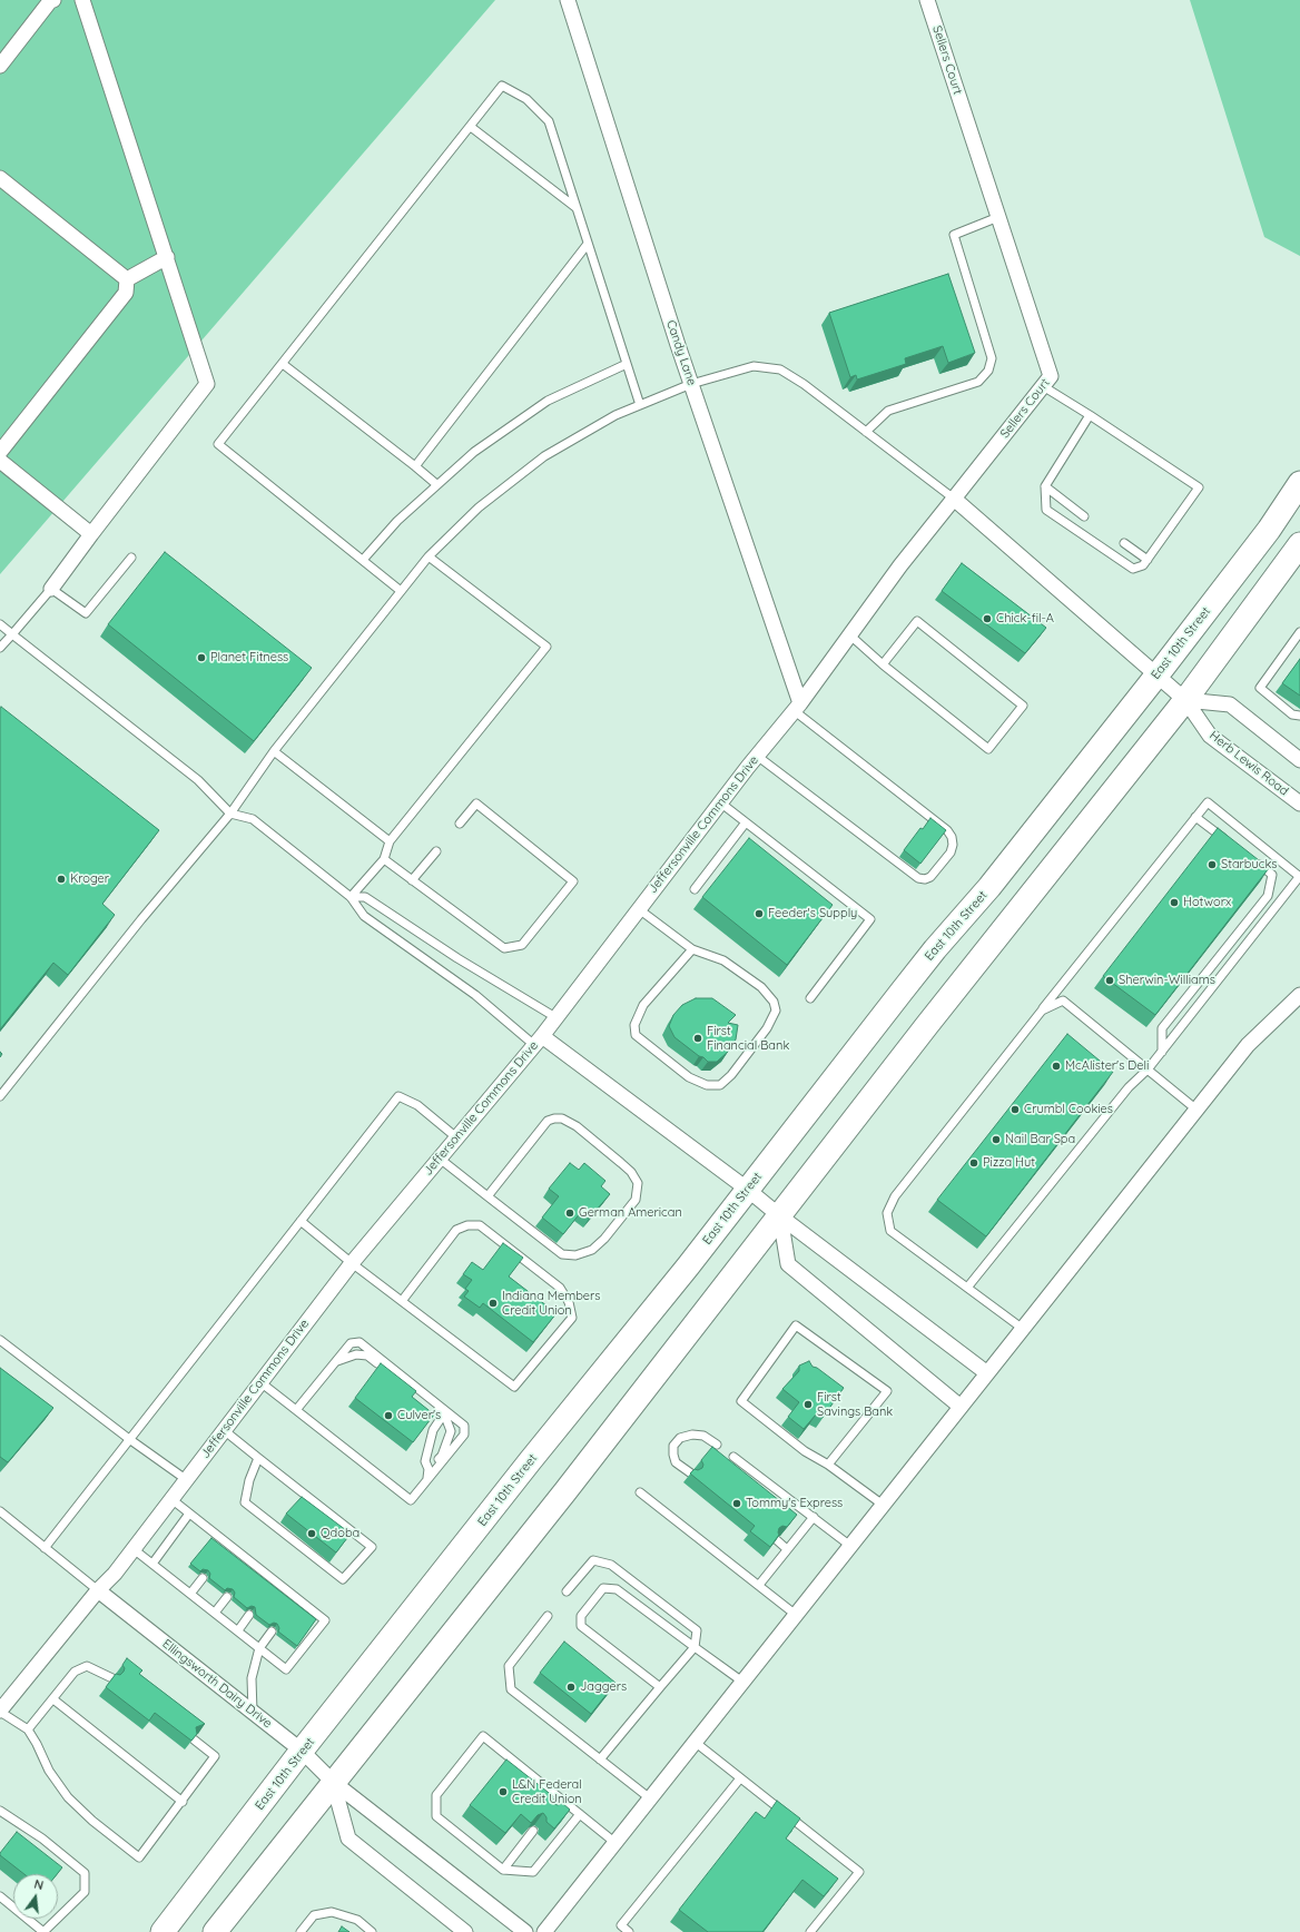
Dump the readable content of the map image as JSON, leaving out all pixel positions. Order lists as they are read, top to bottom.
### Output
{
  "streets": {
    "main road": ["East 10th Street"],
    "street": [
      "Sellers Court",
      "Candy Lane",
      "Herb Lewis Road",
      "Jeffersonville Commons Drive",
      "Ellingsworth Dairy Drive"
    ]
  },
  "crossings": [
    ["Sellers Court", "Jeffersonville Commons Drive"],
    ["Candy Lane", "Jeffersonville Commons Drive"],
    ["East 10th Street", "Herb Lewis Road"],
    ["East 10th Street", "Ellingsworth Dairy Drive"],
    ["Jeffersonville Commons Drive", "Ellingsworth Dairy Drive"]
  ],
  "places": [
    "Chick-fil-A",
    "Planet Fitness",
    "Starbucks",
    "Kroger",
    "Hotworx",
    "Feeder's Supply",
    "Sherwin-Williams",
    "First Financial Bank",
    "McAlister's Deli",
    "Crumbl Cookies",
    "Nail Bar Spa",
    "Pizza Hut",
    "German American",
    "Indiana Members Credit Union",
    "First Savings Bank",
    "Culver's",
    "Tommy's Express",
    "Qdoba",
    "Jaggers",
    "L&N Federal Credit Union"
  ],
  "north": "top"
}
